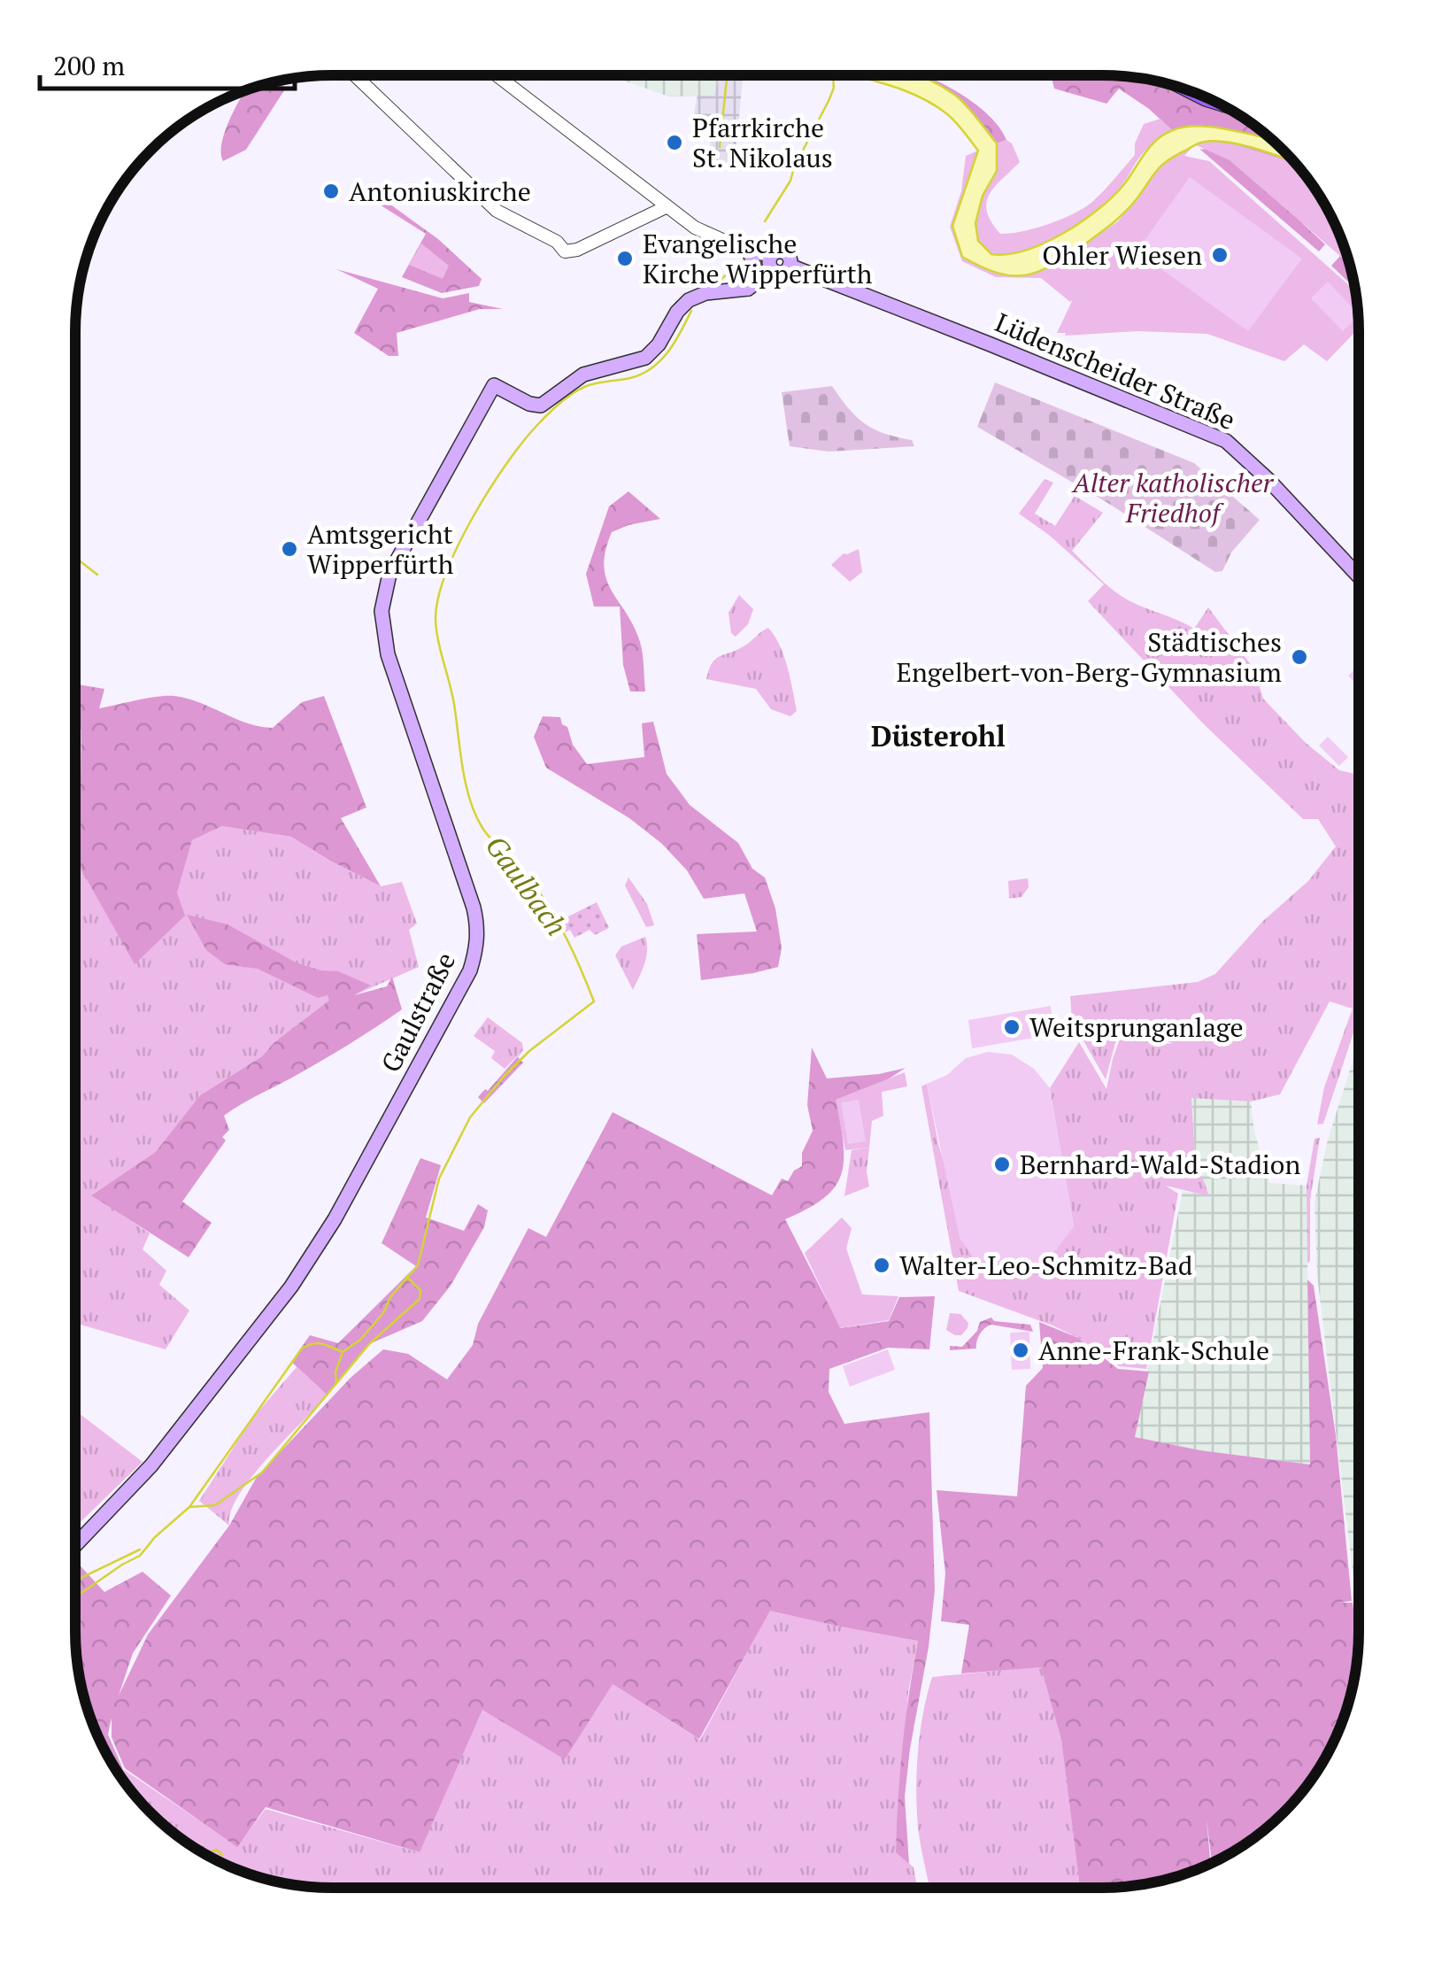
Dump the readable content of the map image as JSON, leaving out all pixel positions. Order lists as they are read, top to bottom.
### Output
{
  "streets": {
    "main road": ["Lüdenscheider Straße", "Gaulstraße"]
  },
  "districts": ["Düsterohl"],
  "water": ["Gaulbach"],
  "parks": ["Alter katholischer Friedhof"],
  "places": [
    "Pfarrkirche St. Nikolaus",
    "Antoniuskirche",
    "Ohler Wiesen",
    "Evangelische Kirche Wipperfürth",
    "Amtsgericht Wipperfürth",
    "Städtisches Engelbert-von-Berg-Gymnasium",
    "Weitsprunganlage",
    "Bernhard-Wald-Stadion",
    "Walter-Leo-Schmitz-Bad",
    "Anne-Frank-Schule"
  ],
  "scale_bar": "200 m"
}
